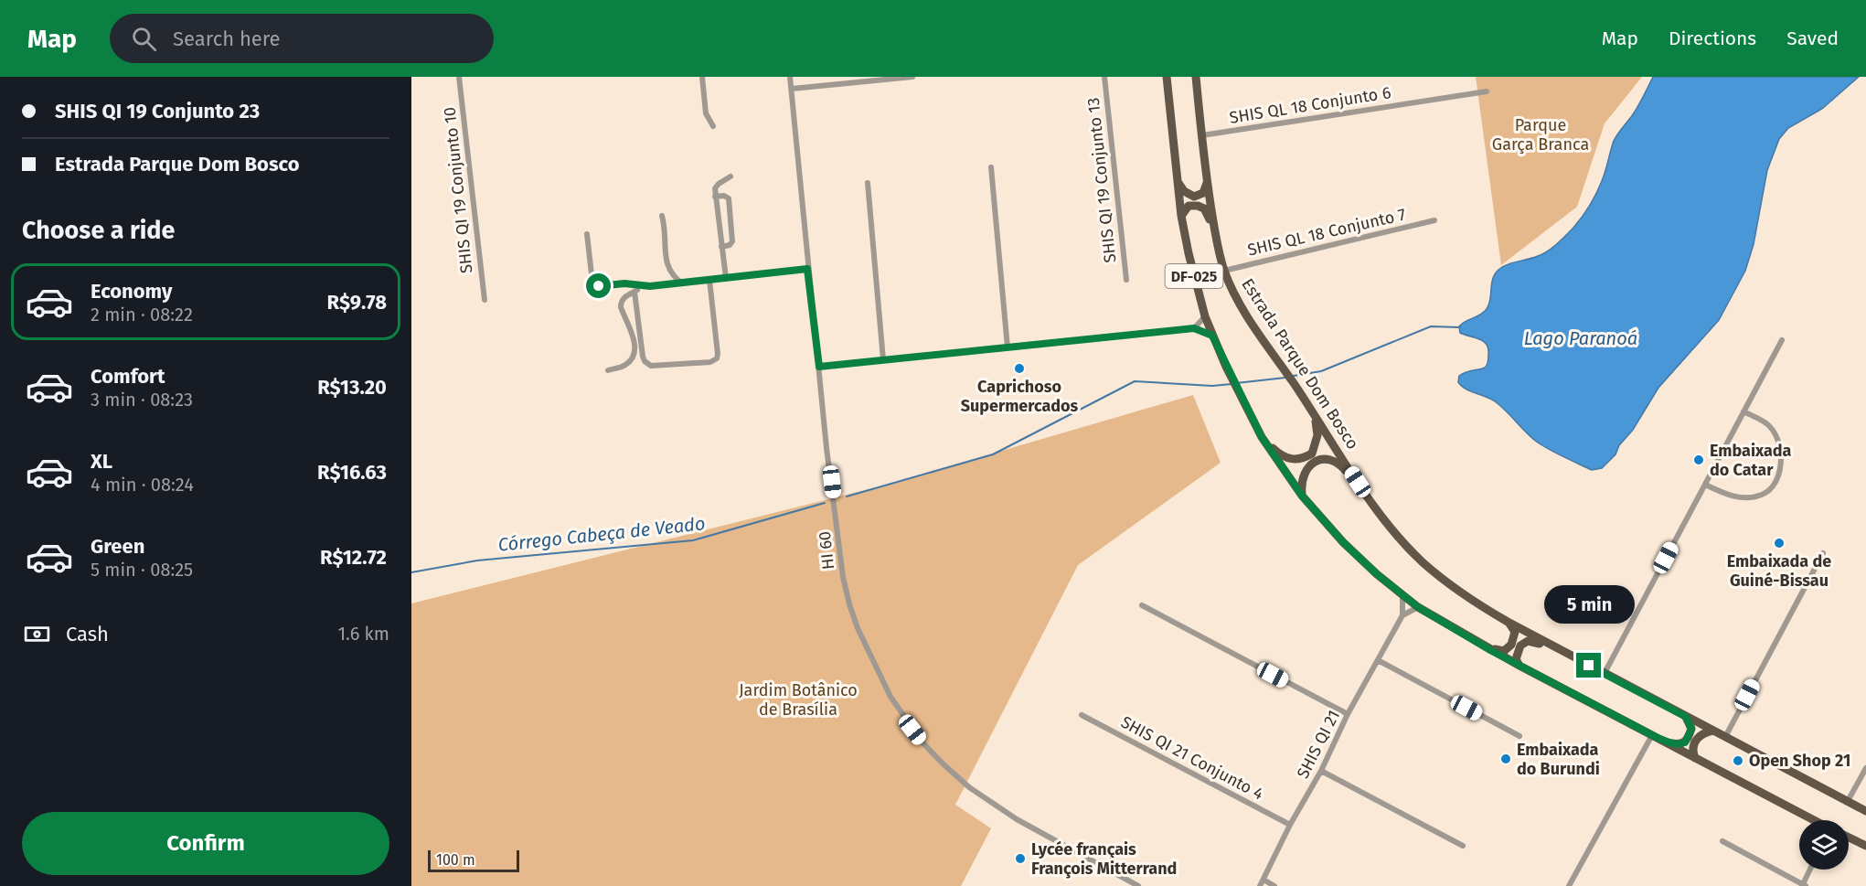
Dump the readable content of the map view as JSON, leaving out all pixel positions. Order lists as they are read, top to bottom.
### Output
{
  "streets": {
    "main road": ["DF-025", "Estrada Parque Dom Bosco"],
    "street": [
      "SHIS QL 18 Conjunto 6",
      "SHIS QI 19 Conjunto 13",
      "SHIS QI 19 Conjunto 10",
      "SHIS QL 18 Conjunto 7",
      "HI 60",
      "SHIS QI 21",
      "SHIS QI 21 Conjunto 4"
    ]
  },
  "crossings": [
    ["SHIS QL 18 Conjunto 6", "Estrada Parque Dom Bosco"],
    ["SHIS QL 18 Conjunto 7", "Estrada Parque Dom Bosco"],
    ["DF-025", "SHIS QI 21"],
    ["SHIS QI 21", "SHIS QI 21 Conjunto 4"]
  ],
  "water": ["Lago Paranoá", "Córrego Cabeça de Veado"],
  "parks": ["Parque Garça Branca", "Jardim Botânico de Brasília"],
  "places": [
    "Caprichoso Supermercados",
    "Embaixada do Catar",
    "Embaixada de Guiné-Bissau",
    "Embaixada do Burundi",
    "Open Shop 21",
    "Lycée français François Mitterrand"
  ],
  "scale_bar": "100 m",
  "page": {
    "header": "Map",
    "search": "Search here",
    "nav": ["Map", "Directions", "Saved"],
    "banner": ["SHIS QI 19 Conjunto 23", "Estrada Parque Dom Bosco"],
    "heading": "Choose a ride",
    "list": [
      {
        "name": "Economy",
        "note": "2 min · 08:22",
        "value": "R$9.78"
      },
      {
        "name": "Comfort",
        "note": "3 min · 08:23",
        "value": "R$13.20"
      },
      {
        "name": "XL",
        "note": "4 min · 08:24",
        "value": "R$16.63"
      },
      {
        "name": "Green",
        "note": "5 min · 08:25",
        "value": "R$12.72"
      }
    ],
    "bubble": "5 min",
    "pay": ["Cash", "1.6 km"],
    "buttons": "Confirm",
    "scale": "100 m"
  }
}
